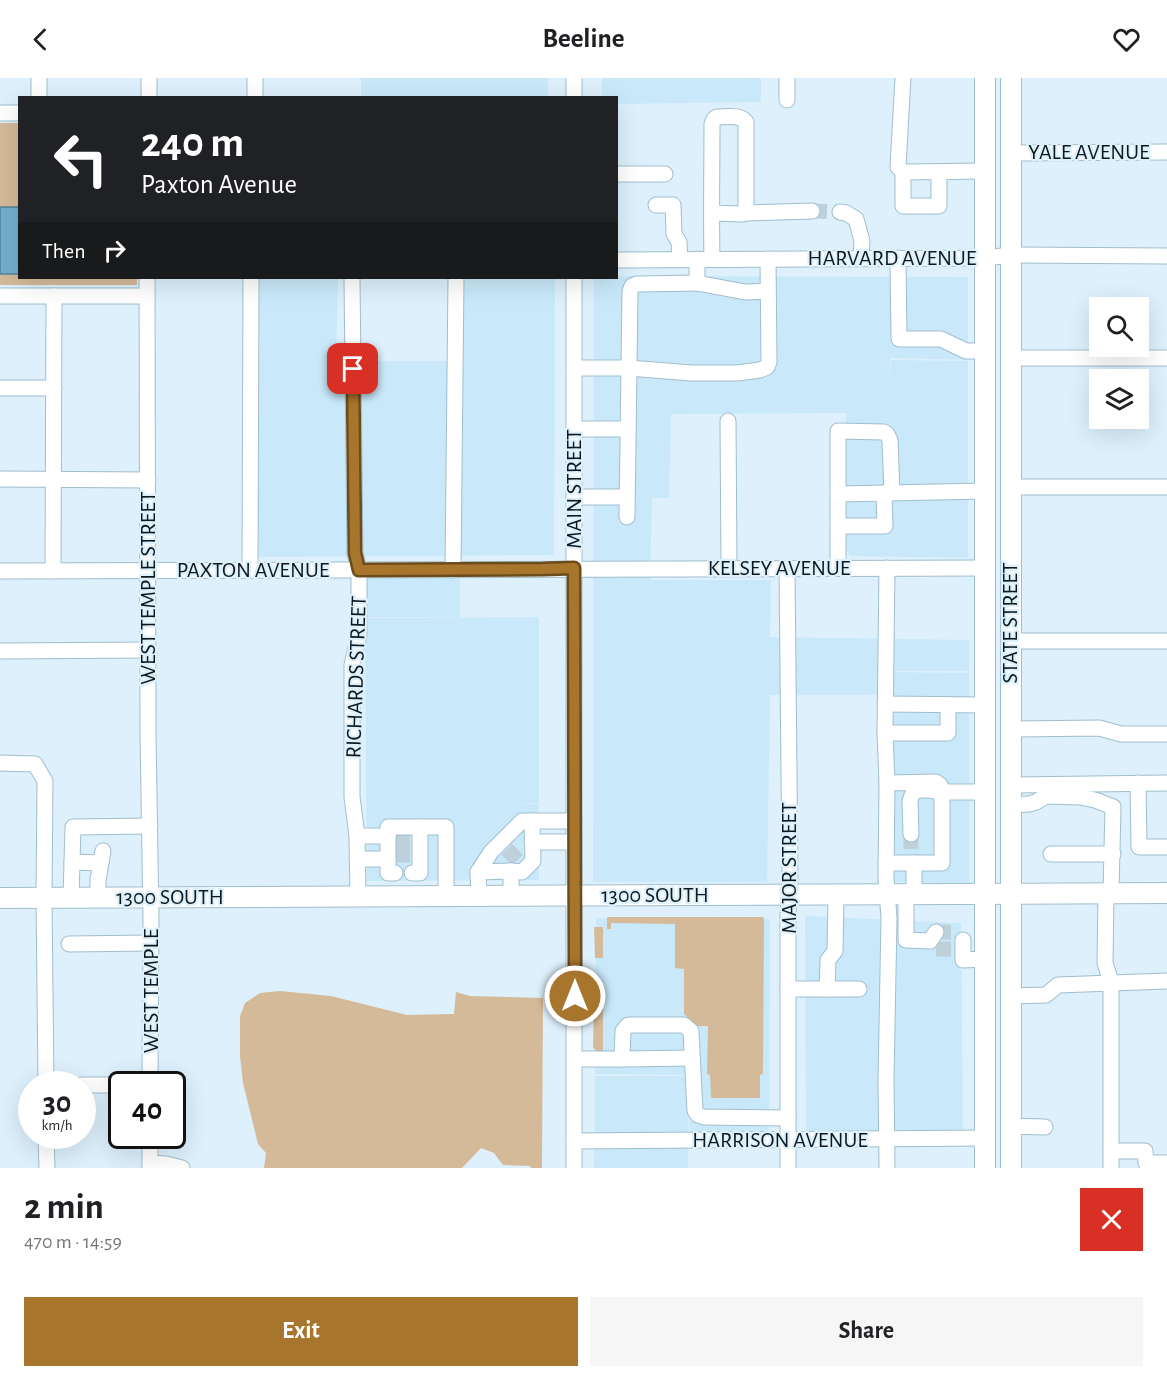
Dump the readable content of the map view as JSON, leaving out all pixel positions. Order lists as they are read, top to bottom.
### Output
{
  "streets": {
    "main road": ["STATE STREET", "1300 SOUTH"],
    "street": [
      "YALE AVENUE",
      "HARVARD AVENUE",
      "MAIN STREET",
      "KELSEY AVENUE",
      "PAXTON AVENUE",
      "WEST TEMPLE STREET",
      "RICHARDS STREET",
      "MAJOR STREET",
      "WEST TEMPLE",
      "HARRISON AVENUE"
    ]
  },
  "crossings": [
    ["YALE AVENUE", "STATE STREET"],
    ["HARVARD AVENUE", "STATE STREET"],
    ["MAIN STREET", "KELSEY AVENUE"],
    ["MAIN STREET", "PAXTON AVENUE"],
    ["MAIN STREET", "1300 SOUTH"],
    ["MAIN STREET", "HARRISON AVENUE"],
    ["KELSEY AVENUE", "PAXTON AVENUE"],
    ["KELSEY AVENUE", "STATE STREET"],
    ["KELSEY AVENUE", "MAJOR STREET"],
    ["PAXTON AVENUE", "WEST TEMPLE STREET"],
    ["PAXTON AVENUE", "RICHARDS STREET"],
    ["WEST TEMPLE STREET", "1300 SOUTH"],
    ["WEST TEMPLE STREET", "WEST TEMPLE"],
    ["STATE STREET", "1300 SOUTH"],
    ["STATE STREET", "HARRISON AVENUE"],
    ["RICHARDS STREET", "1300 SOUTH"],
    ["MAJOR STREET", "1300 SOUTH"],
    ["MAJOR STREET", "HARRISON AVENUE"],
    ["1300 SOUTH", "WEST TEMPLE"]
  ],
  "page": {
    "header": "Beeline",
    "turn": ["240 m", "Paxton Avenue"],
    "then": "Then",
    "speed": "30 km/h",
    "limit": "40",
    "heading": ["2 min", "470 m · 14:59"],
    "buttons": ["Exit", "Share"]
  }
}
